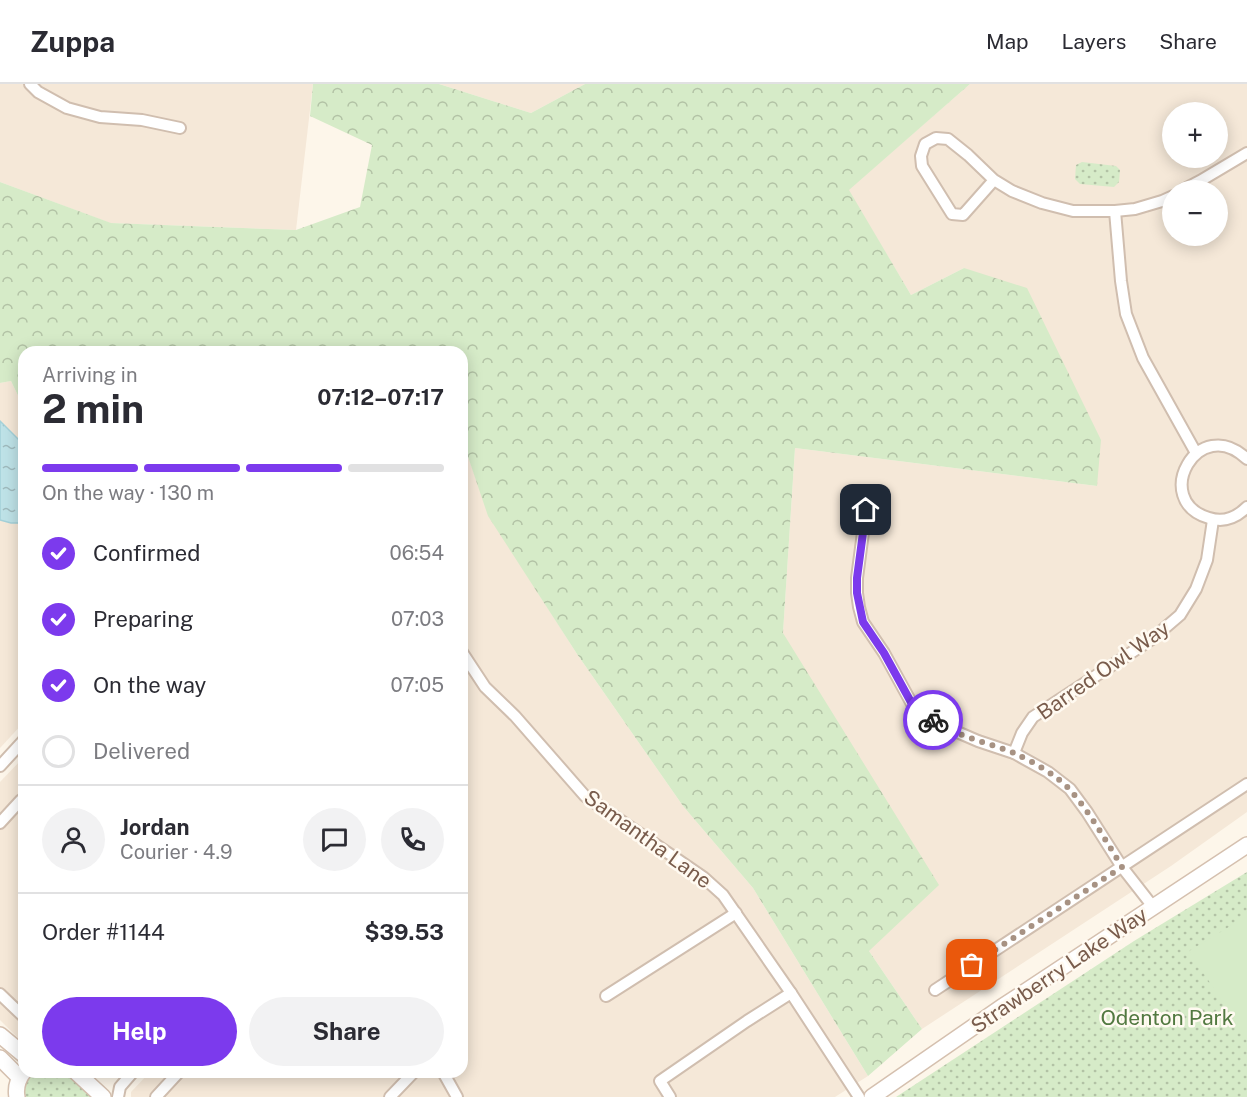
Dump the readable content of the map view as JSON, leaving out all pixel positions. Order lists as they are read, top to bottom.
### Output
{
  "streets": {
    "street": ["Barred Owl Way", "Samantha Lane", "Strawberry Lake Way"]
  },
  "parks": ["Odenton Park"],
  "page": {
    "header": "Zuppa",
    "nav": ["Map", "Layers", "Share"],
    "map_buttons": ["+", "−"],
    "heading": ["2 min", "Arriving in", "07:12–07:17"],
    "panel": [
      "Jordan",
      "Courier · 4.9",
      "Order #1144",
      "$39.53"
    ],
    "bar": "On the way · 130 m",
    "list": [
      ["Confirmed", "06:54"],
      ["Preparing", "07:03"],
      ["On the way", "07:05"],
      "Delivered"
    ],
    "buttons": ["Help", "Share"]
  }
}
